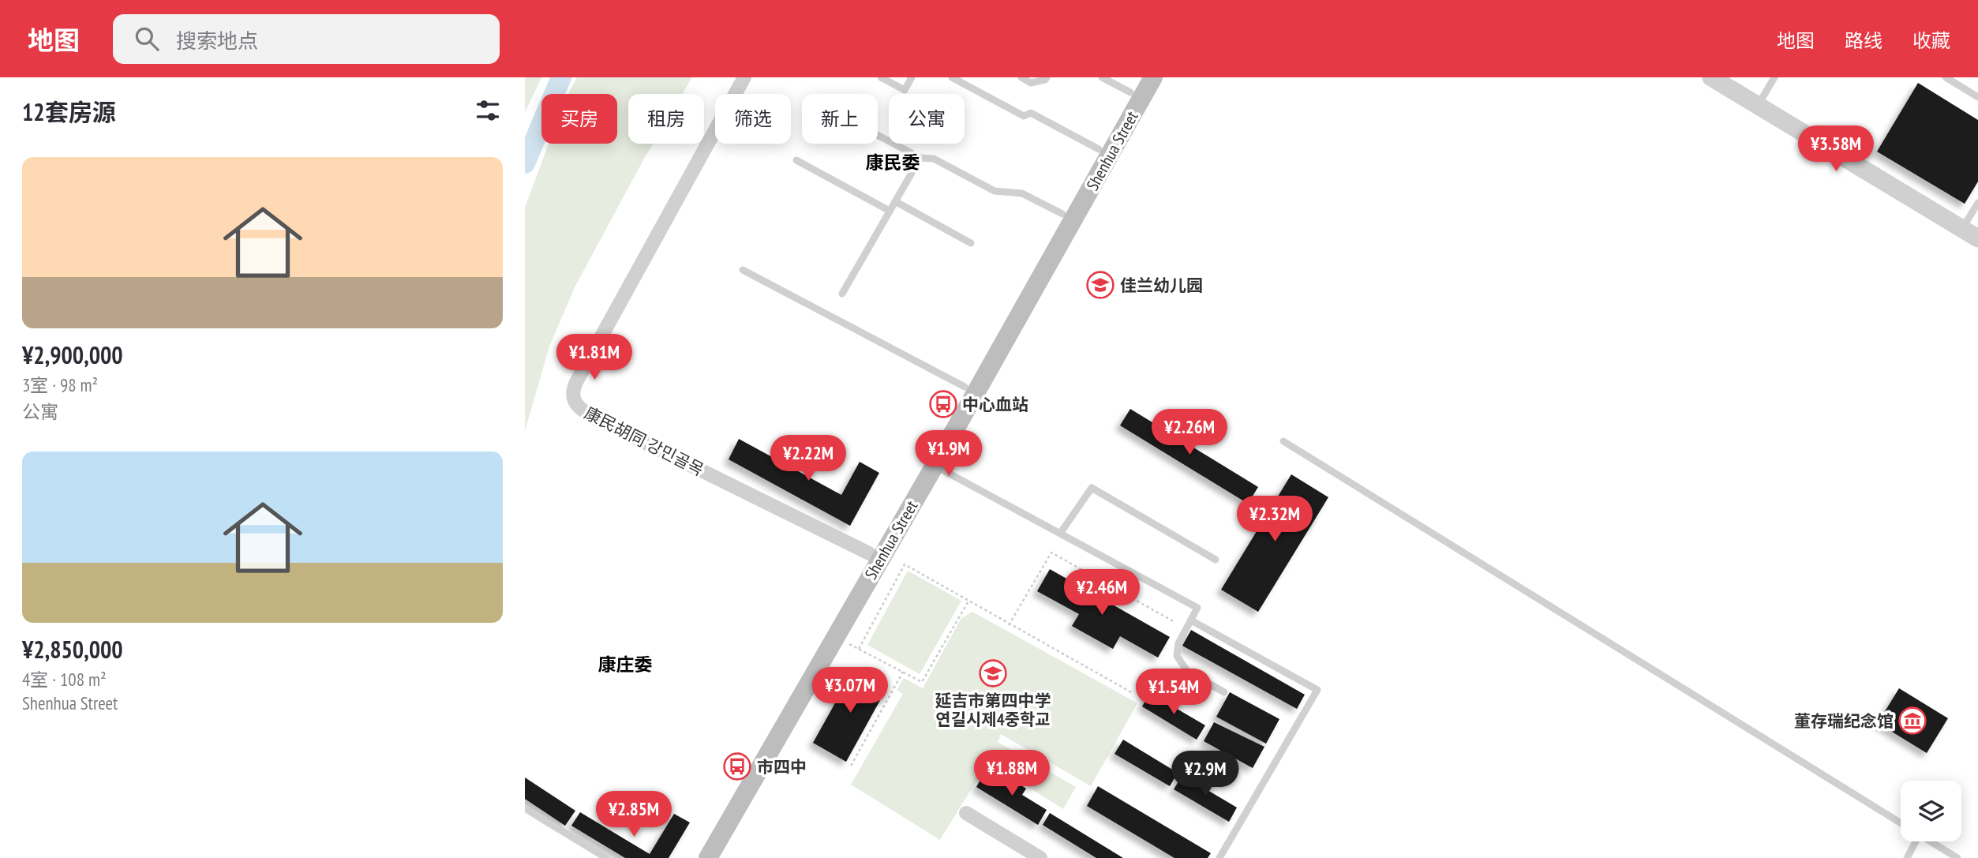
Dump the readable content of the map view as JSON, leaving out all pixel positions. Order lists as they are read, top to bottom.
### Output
{
  "streets": {
    "main road": ["Shenhua Street"],
    "street": ["康民胡同 강민골목"]
  },
  "crossings": [
    ["Shenhua Street", "康民胡同 강민골목"]
  ],
  "districts": ["康民委", "康庄委"],
  "places": {
    "school or university": ["佳兰幼儿园", "延吉市第四中学 연길시제4중학교"],
    "bus stop": ["中心血站", "市四中"],
    "museum": ["董存瑞纪念馆"]
  },
  "page": {
    "header": "地图",
    "search": "搜索地点",
    "nav": ["地图", "路线", "收藏"],
    "heading": "12套房源",
    "chip": [
      "买房",
      "租房",
      "筛选",
      "新上",
      "公寓"
    ],
    "price": [
      "¥3.58M",
      "¥1.81M",
      "¥2.26M",
      "¥1.9M",
      "¥2.22M",
      "¥2.32M",
      "¥2.46M",
      "¥3.07M",
      "¥1.54M",
      "¥1.88M",
      "¥2.9M",
      "¥2.85M"
    ],
    "list": [
      {
        "name": "¥2,900,000",
        "note": "3室 · 98 m² · 公寓"
      },
      {
        "name": "¥2,850,000",
        "note": "4室 · 108 m² · Shenhua Street"
      }
    ]
  }
}
